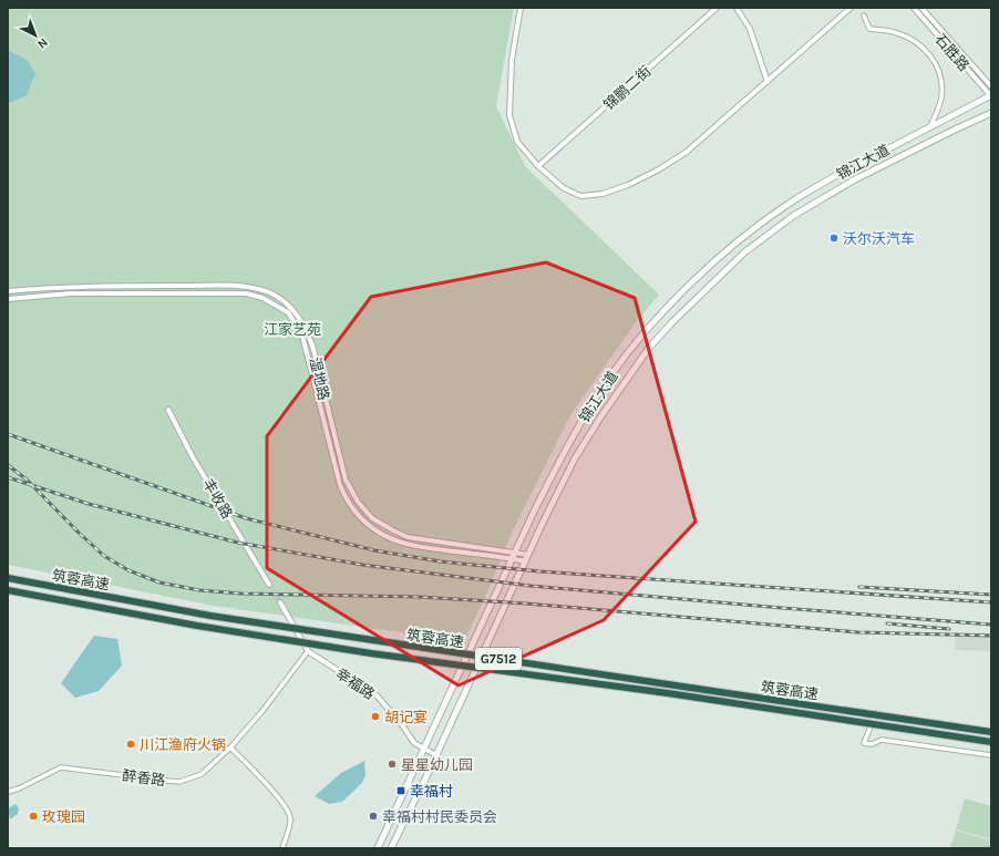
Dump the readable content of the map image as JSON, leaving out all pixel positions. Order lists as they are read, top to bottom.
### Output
{
  "streets": {
    "highway": ["筑蓉高速", "G7512"],
    "main road": ["锦江大道"],
    "street": [
      "石胜路",
      "锦鹏二街",
      "湿地路",
      "丰收路",
      "幸福路",
      "醉香路"
    ]
  },
  "crossings": [
    ["石胜路", "锦江大道"],
    ["锦江大道", "湿地路"],
    ["锦江大道", "幸福路"],
    ["幸福路", "醉香路"]
  ],
  "parks": ["江家艺苑"],
  "places": {
    "other": [
      "沃尔沃汽车",
      "胡记宴",
      "川江渔府火锅",
      "星星幼儿园",
      "玫瑰园",
      "幸福村村民委员会"
    ],
    "transit": ["幸福村"]
  },
  "north": "bottom right"
}
